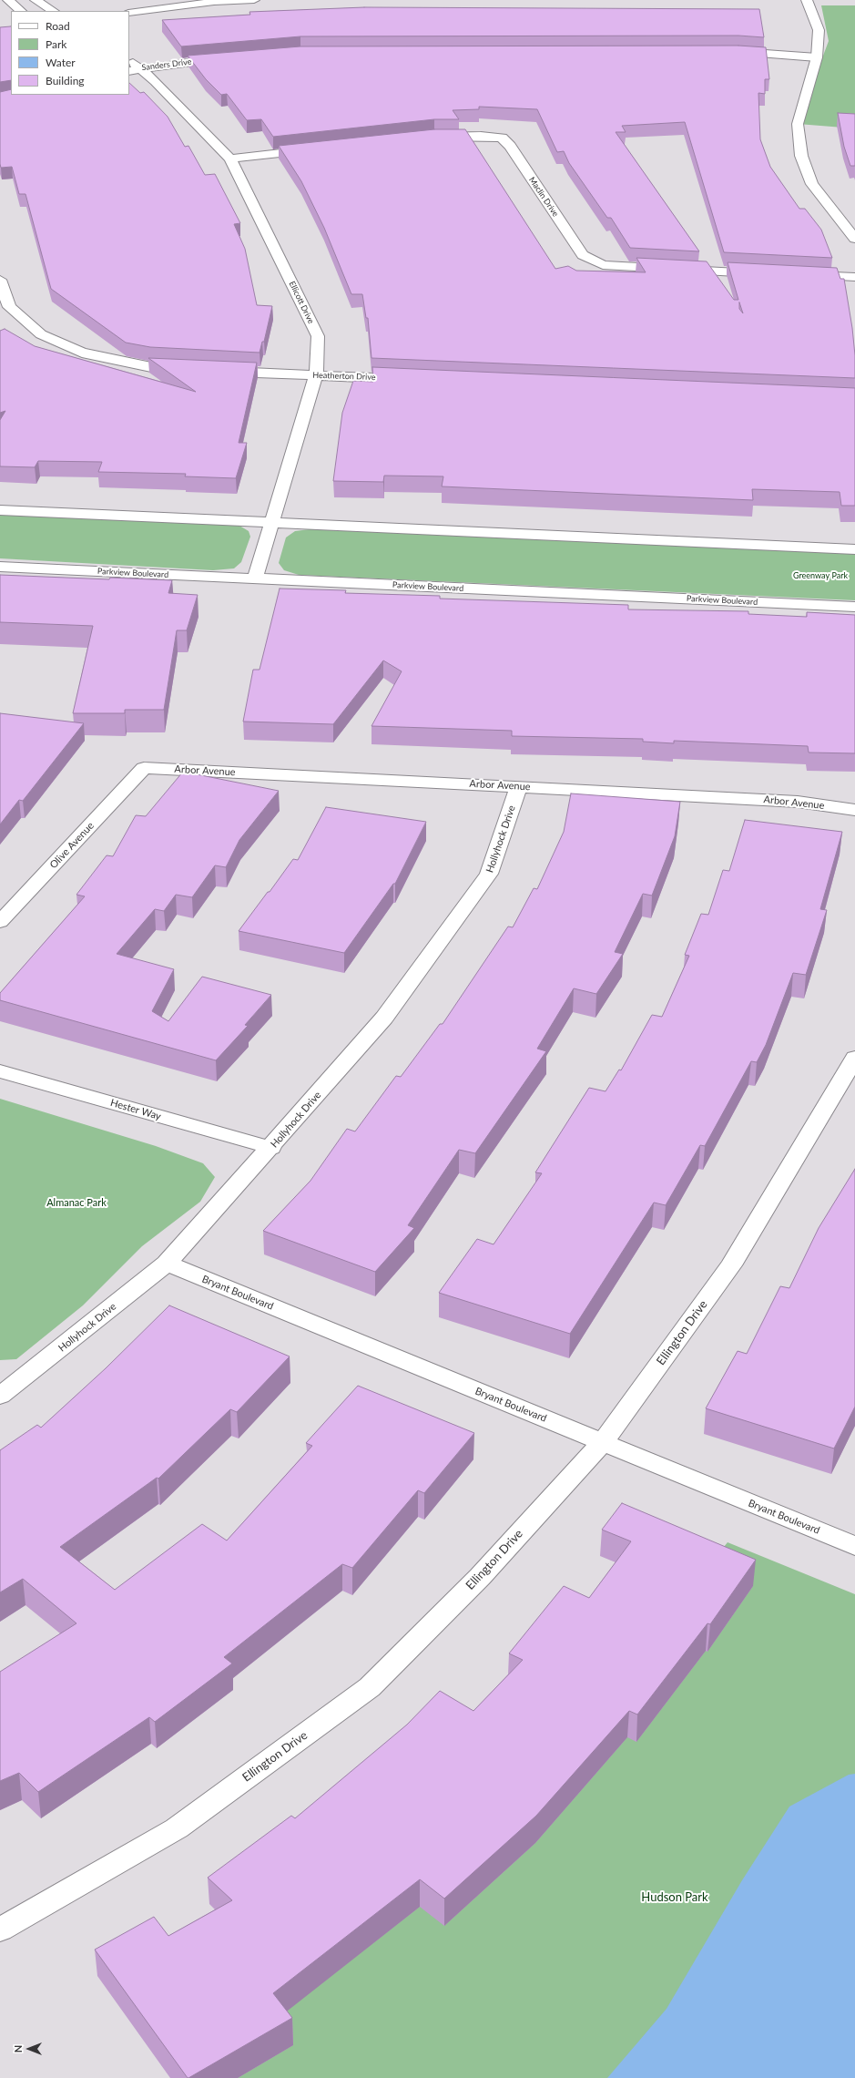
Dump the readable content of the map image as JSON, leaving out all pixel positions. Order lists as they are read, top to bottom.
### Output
{
  "streets": {
    "street": [
      "Sanders Drive",
      "Maclin Drive",
      "Ellicott Drive",
      "Heatherton Drive",
      "Parkview Boulevard",
      "Arbor Avenue",
      "Hollyhock Drive",
      "Olive Avenue",
      "Hester Way",
      "Bryant Boulevard",
      "Ellington Drive"
    ]
  },
  "crossings": [
    ["Sanders Drive", "Ellicott Drive"],
    ["Ellicott Drive", "Heatherton Drive"],
    ["Ellicott Drive", "Parkview Boulevard"],
    ["Arbor Avenue", "Hollyhock Drive"],
    ["Arbor Avenue", "Olive Avenue"],
    ["Hollyhock Drive", "Hester Way"],
    ["Hollyhock Drive", "Bryant Boulevard"],
    ["Bryant Boulevard", "Ellington Drive"]
  ],
  "parks": ["Greenway Park", "Almanac Park", "Hudson Park"],
  "legend": [
    "Road",
    "Park",
    "Water",
    "Building"
  ],
  "north": "left"
}
